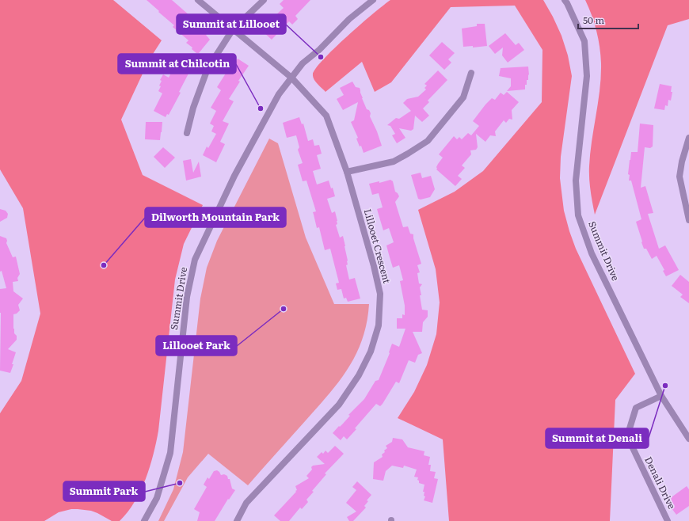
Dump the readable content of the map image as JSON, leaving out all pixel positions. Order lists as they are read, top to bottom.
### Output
{
  "streets": {
    "street": ["Lillooet Crescent", "Summit Drive", "Denali Drive"]
  },
  "crossings": [
    ["Lillooet Crescent", "Summit Drive"],
    ["Summit Drive", "Denali Drive"]
  ],
  "places": [
    "Summit at Lillooet",
    "Summit at Chilcotin",
    "Dilworth Mountain Park",
    "Lillooet Park",
    "Summit at Denali",
    "Summit Park"
  ],
  "scale_bar": "50 m"
}
